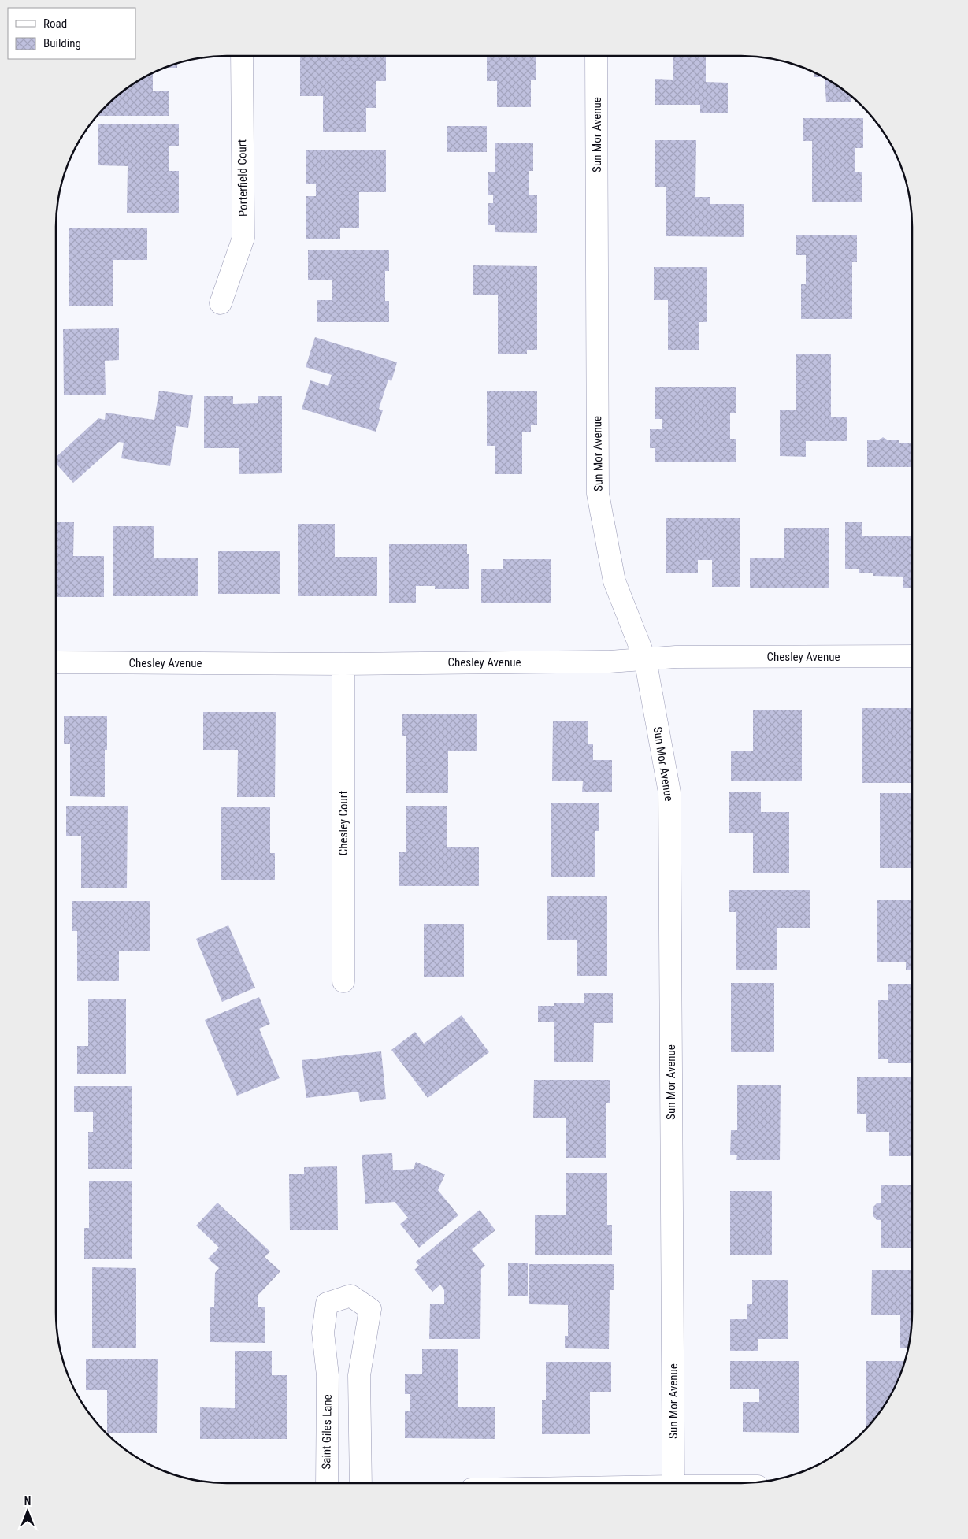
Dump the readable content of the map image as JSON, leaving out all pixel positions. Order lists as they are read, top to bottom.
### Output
{
  "streets": {
    "street": [
      "Sun Mor Avenue",
      "Porterfield Court",
      "Chesley Avenue",
      "Chesley Court",
      "Saint Giles Lane"
    ]
  },
  "crossings": [
    ["Sun Mor Avenue", "Chesley Avenue"],
    ["Chesley Avenue", "Chesley Court"]
  ],
  "legend": ["Road", "Building"],
  "north": "top"
}
